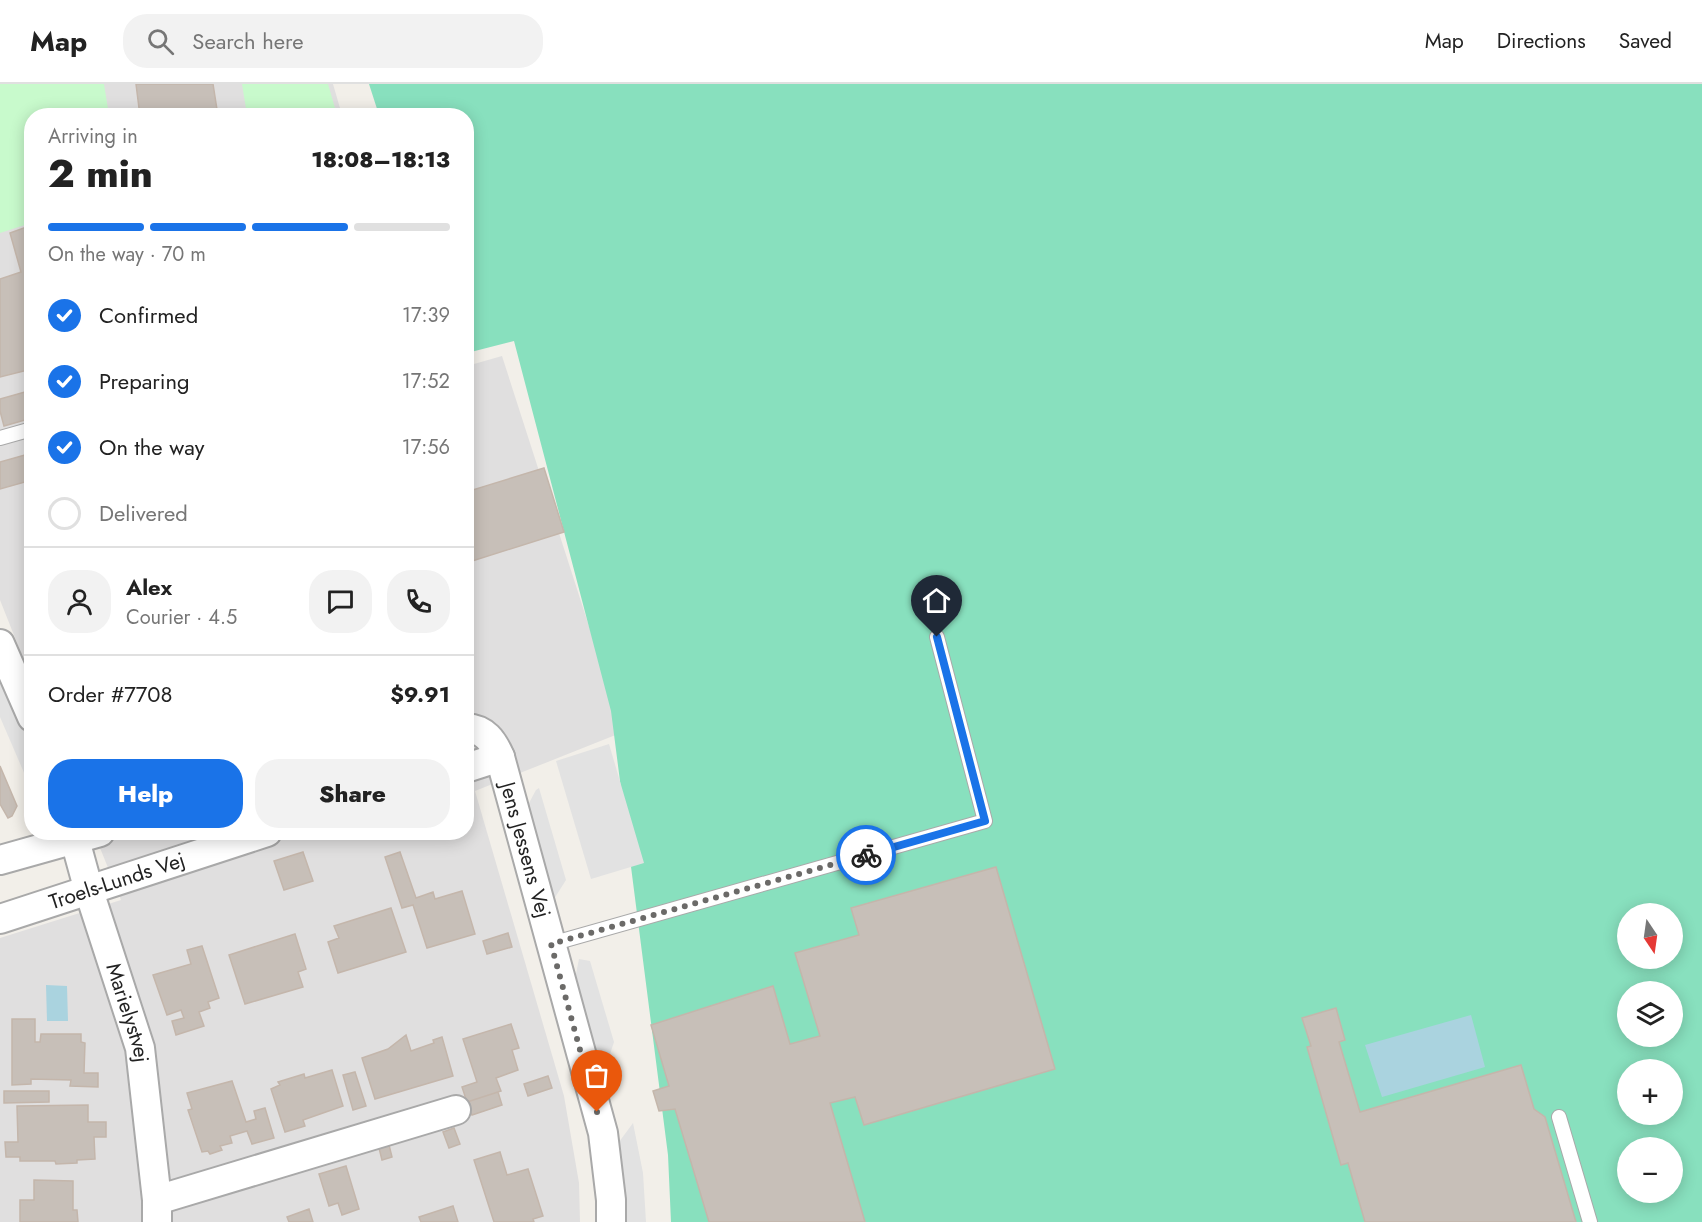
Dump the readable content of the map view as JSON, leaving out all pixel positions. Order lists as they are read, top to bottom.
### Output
{
  "streets": {
    "street": ["Jens Jessens Vej", "Troels-Lunds Vej", "Marielystvej"]
  },
  "crossings": [
    ["Troels-Lunds Vej", "Marielystvej"]
  ],
  "north": "bottom",
  "page": {
    "header": "Map",
    "search": "Search here",
    "nav": ["Map", "Directions", "Saved"],
    "heading": ["2 min", "Arriving in", "18:08–18:13"],
    "panel": [
      "Alex",
      "Courier · 4.5",
      "Order #7708",
      "$9.91"
    ],
    "bar": "On the way · 70 m",
    "list": [
      ["Confirmed", "17:39"],
      ["Preparing", "17:52"],
      ["On the way", "17:56"],
      "Delivered"
    ],
    "buttons": ["Help", "Share"],
    "map_buttons": ["+", "−"]
  }
}
